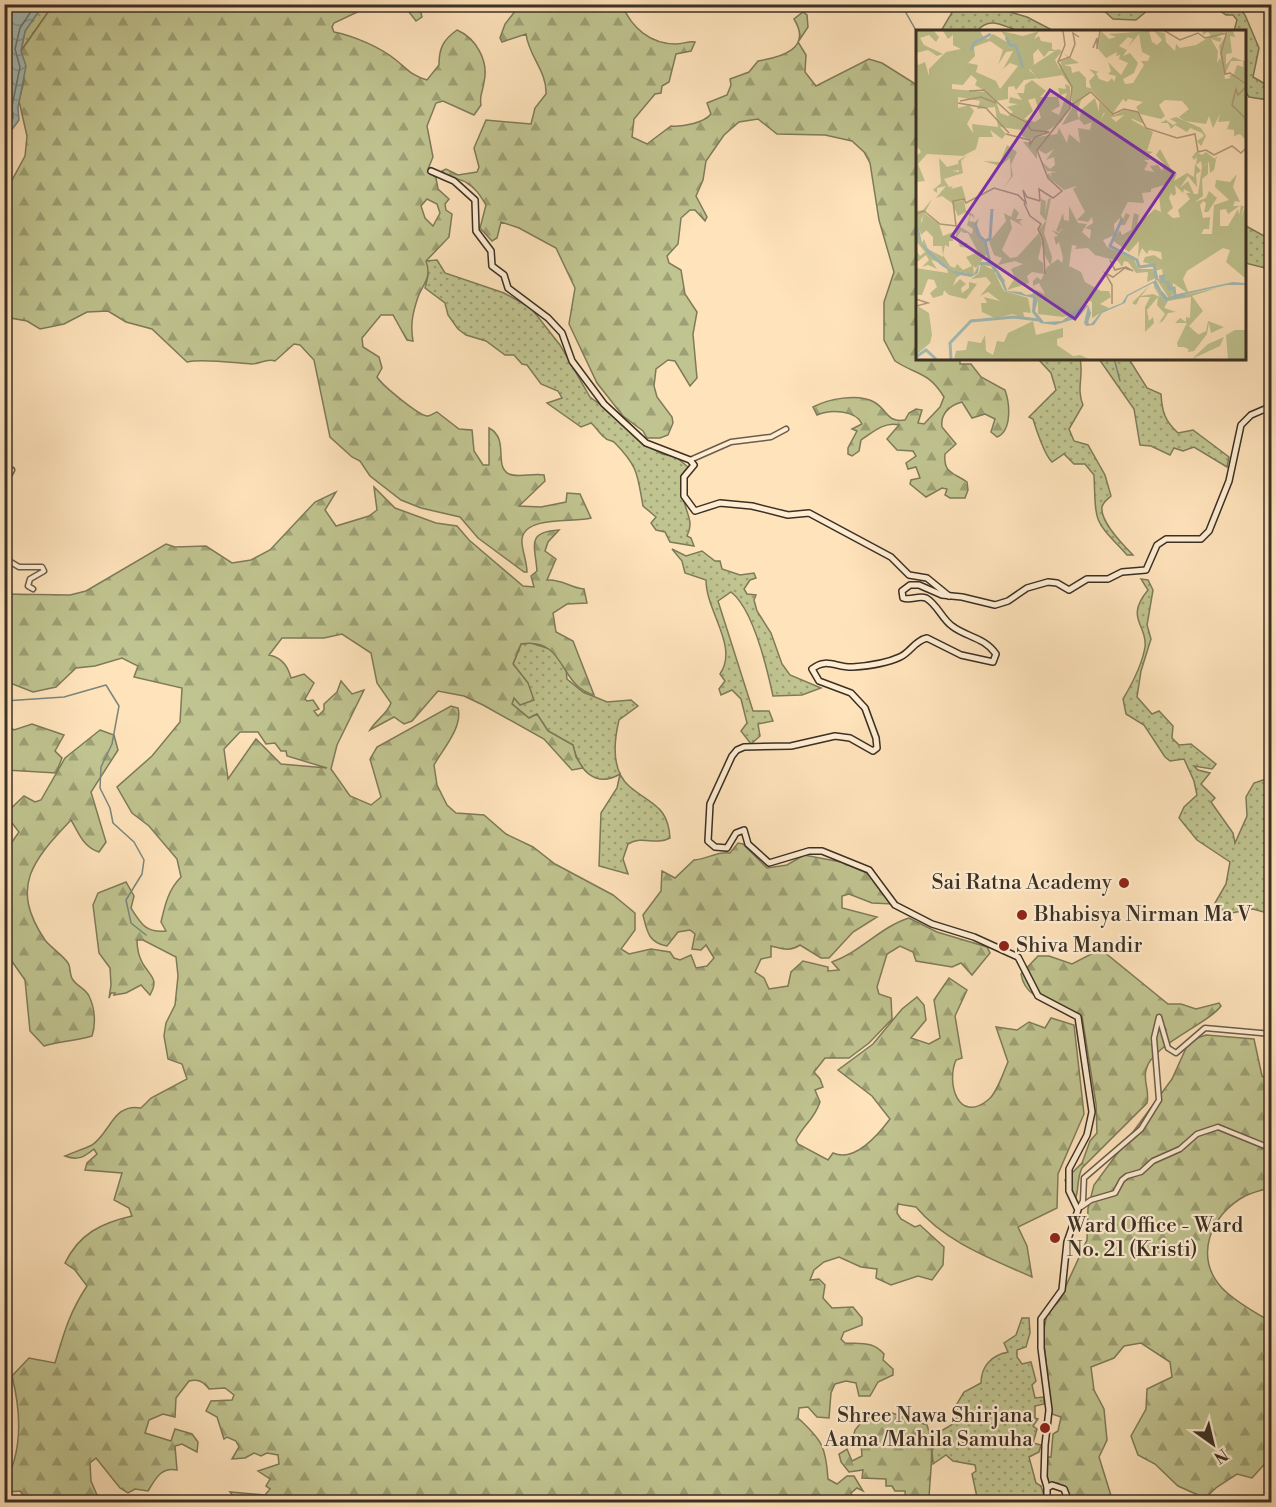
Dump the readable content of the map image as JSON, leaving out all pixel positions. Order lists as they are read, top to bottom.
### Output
{
  "places": [
    "Sai Ratna Academy",
    "Bhabisya Nirman Ma V",
    "Shiva Mandir",
    "Ward Office - Ward No. 21 (Kristi)",
    "Shree Nawa Shirjana Aama /Mahila Samuha"
  ],
  "north": "bottom right"
}
